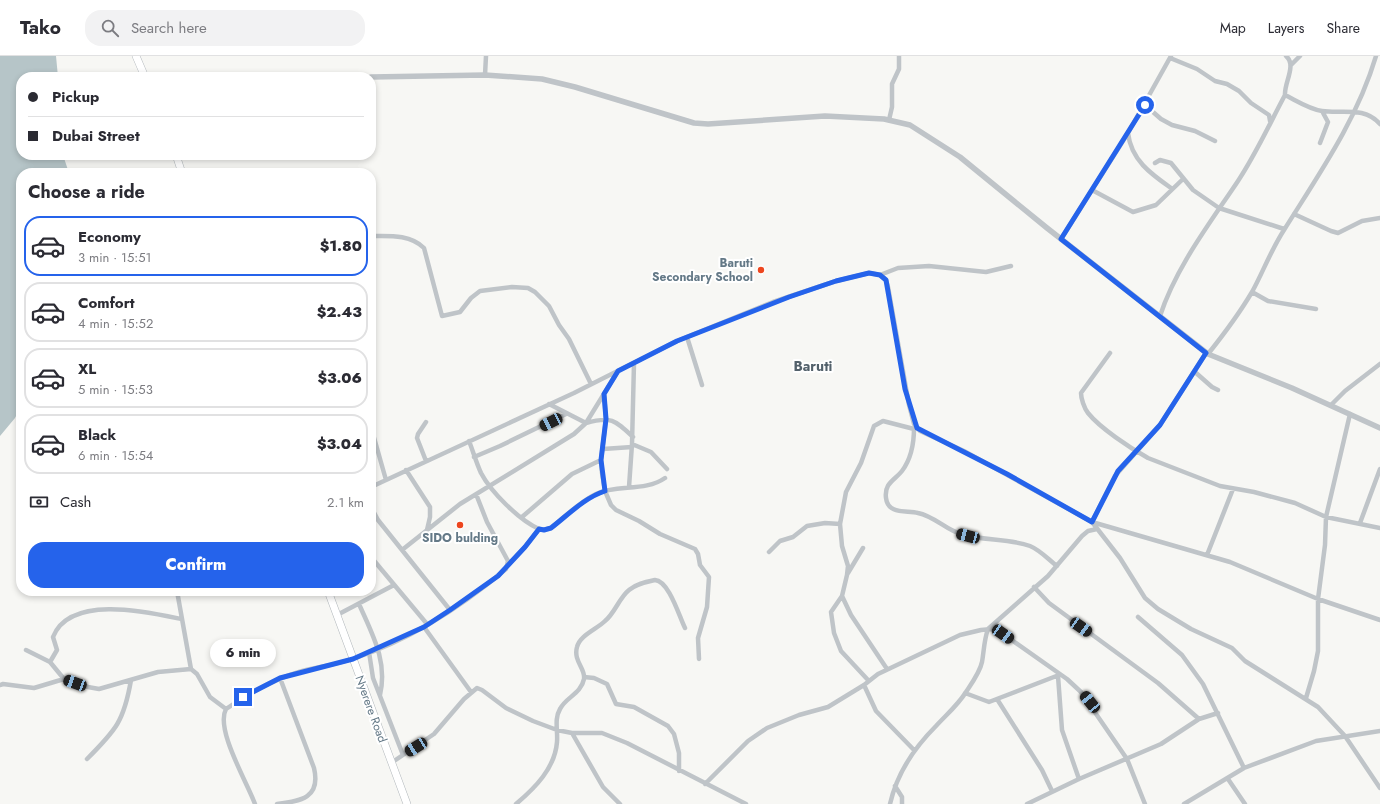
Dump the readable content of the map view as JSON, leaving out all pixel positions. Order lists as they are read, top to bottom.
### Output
{
  "streets": {
    "main road": ["Nyerere Road"]
  },
  "districts": ["Baruti"],
  "places": ["Baruti Secondary School", "SIDO bulding"],
  "page": {
    "header": "Tako",
    "search": "Search here",
    "nav": ["Map", "Layers", "Share"],
    "banner": ["Pickup", "Dubai Street"],
    "heading": "Choose a ride",
    "list": [
      {
        "name": "Economy",
        "note": "3 min · 15:51",
        "value": "$1.80"
      },
      {
        "name": "Comfort",
        "note": "4 min · 15:52",
        "value": "$2.43"
      },
      {
        "name": "XL",
        "note": "5 min · 15:53",
        "value": "$3.06"
      },
      {
        "name": "Black",
        "note": "6 min · 15:54",
        "value": "$3.04"
      }
    ],
    "pay": ["Cash", "2.1 km"],
    "buttons": "Confirm",
    "bubble": "6 min"
  }
}
